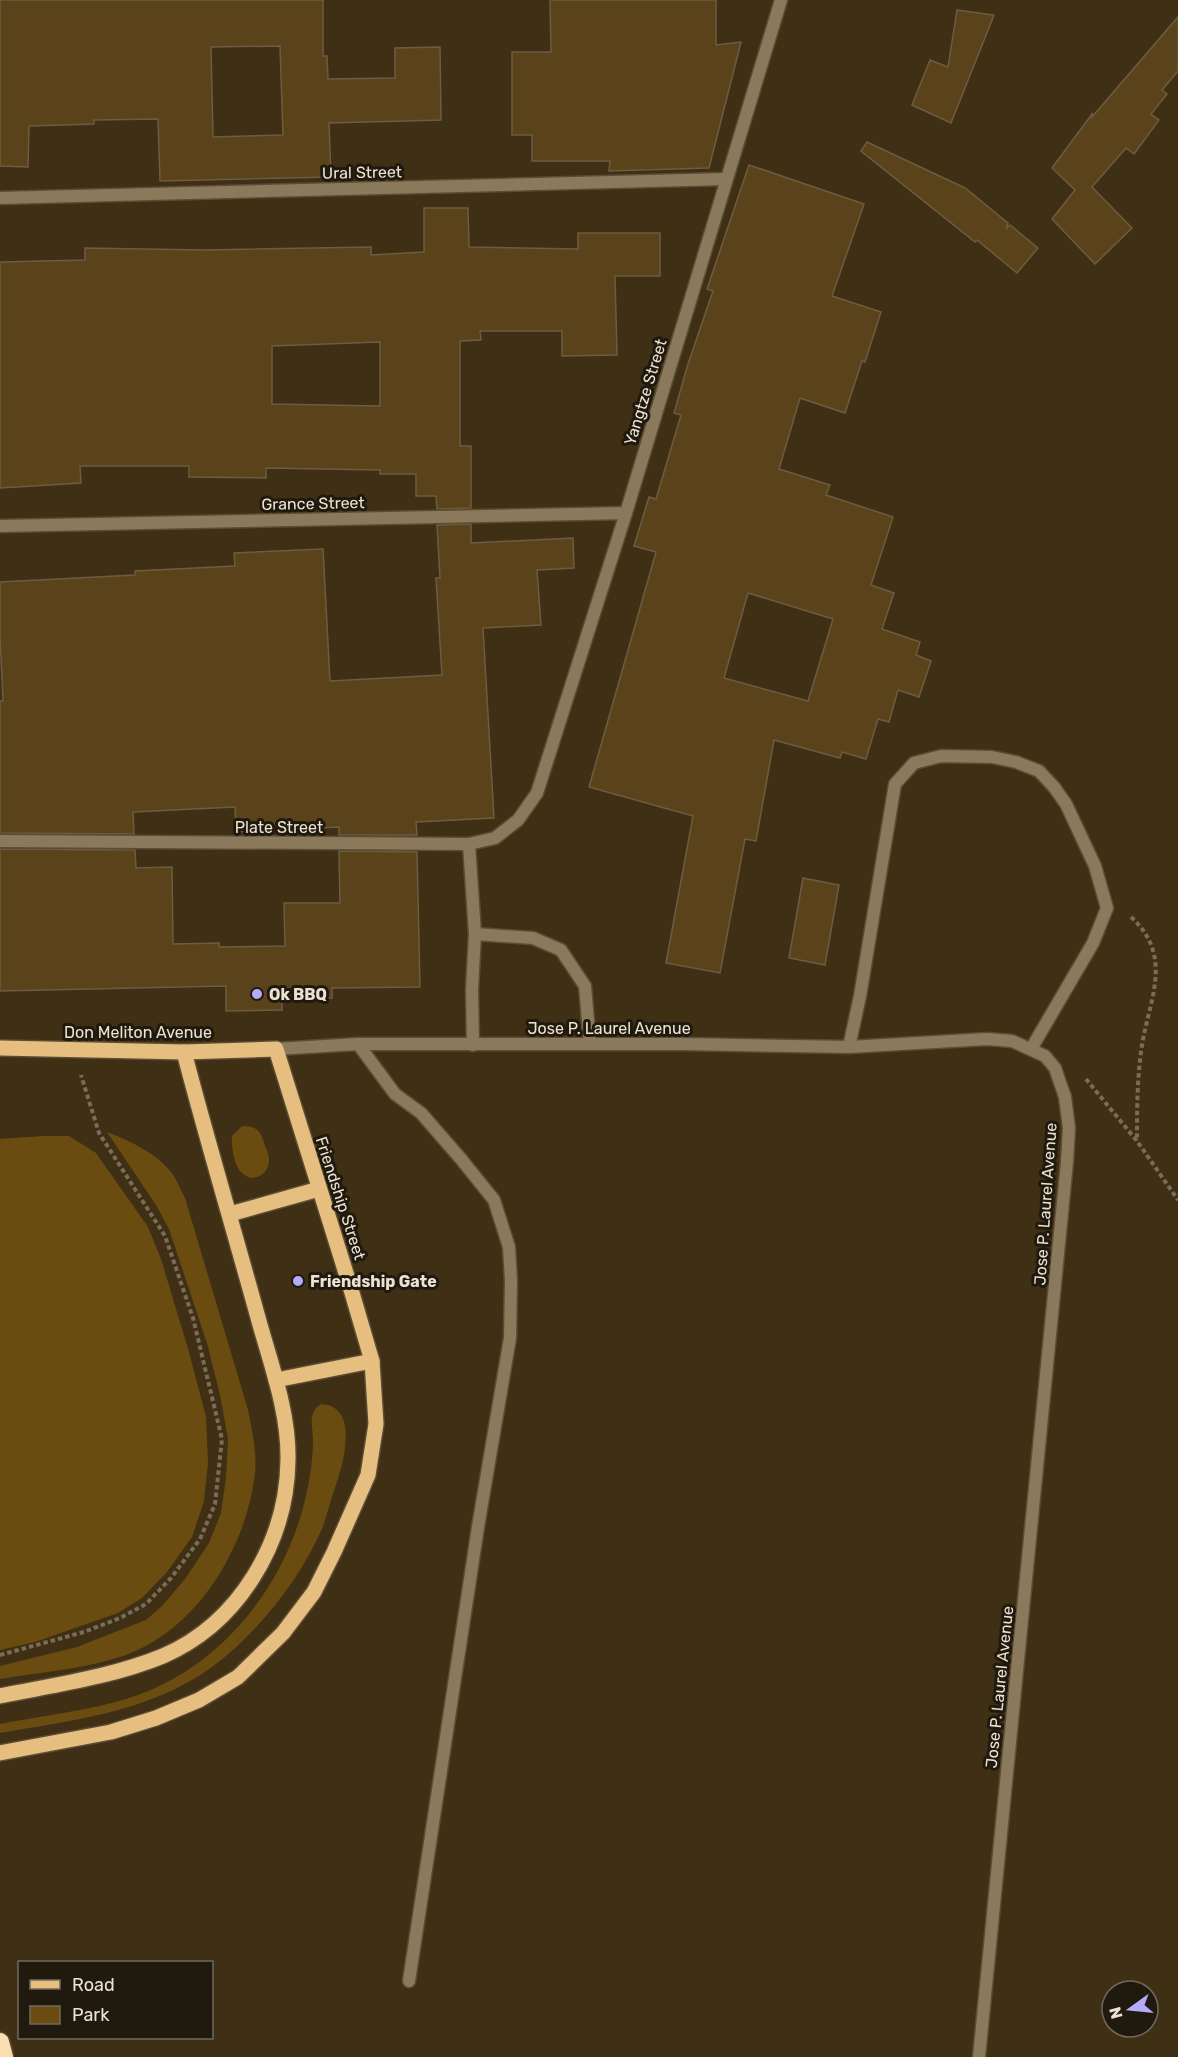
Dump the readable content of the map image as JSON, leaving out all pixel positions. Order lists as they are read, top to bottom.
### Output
{
  "streets": {
    "main road": ["Don Meliton Avenue", "Friendship Street"],
    "street": [
      "Ural Street",
      "Yangtze Street",
      "Grance Street",
      "Plate Street",
      "Jose P. Laurel Avenue"
    ]
  },
  "crossings": [
    ["Ural Street", "Yangtze Street"],
    ["Yangtze Street", "Grance Street"],
    ["Yangtze Street", "Plate Street"],
    ["Jose P. Laurel Avenue", "Don Meliton Avenue"],
    ["Jose P. Laurel Avenue", "Friendship Street"],
    ["Don Meliton Avenue", "Friendship Street"]
  ],
  "places": ["Ok BBQ", "Friendship Gate"],
  "legend": ["Road", "Park"],
  "north": "left"
}
